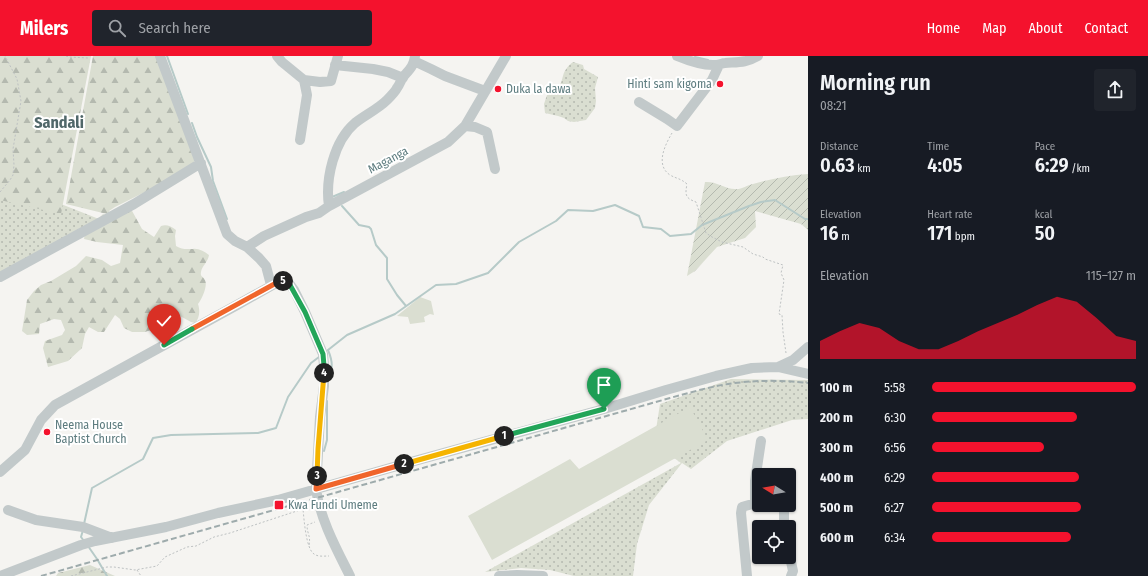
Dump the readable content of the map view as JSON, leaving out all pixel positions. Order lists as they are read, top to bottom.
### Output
{
  "streets": {
    "street": ["Maganga"]
  },
  "districts": ["Sandali"],
  "places": {
    "other": ["Hinti sam kigoma", "Duka la dawa", "Neema House Baptist Church"],
    "transit": ["Kwa Fundi Umeme"]
  },
  "north": "left",
  "page": {
    "header": "Milers",
    "search": "Search here",
    "nav": [
      "Home",
      "Map",
      "About",
      "Contact"
    ],
    "heading": ["Morning run", "08:21"],
    "stats": [
      ["Distance", "0.63 km"],
      ["Time", "4:05"],
      ["Pace", "6:29 /km"],
      ["Elevation", "16 m"],
      ["Heart rate", "171 bpm"],
      ["kcal", "50"]
    ],
    "chart": ["Elevation", "115–127 m"],
    "pins": [
      "5",
      "4",
      "1",
      "2",
      "3"
    ],
    "list": [
      {
        "name": "100 m",
        "note": "5:58"
      },
      {
        "name": "200 m",
        "note": "6:30"
      },
      {
        "name": "300 m",
        "note": "6:56"
      },
      {
        "name": "400 m",
        "note": "6:29"
      },
      {
        "name": "500 m",
        "note": "6:27"
      },
      {
        "name": "600 m",
        "note": "6:34"
      }
    ]
  }
}
